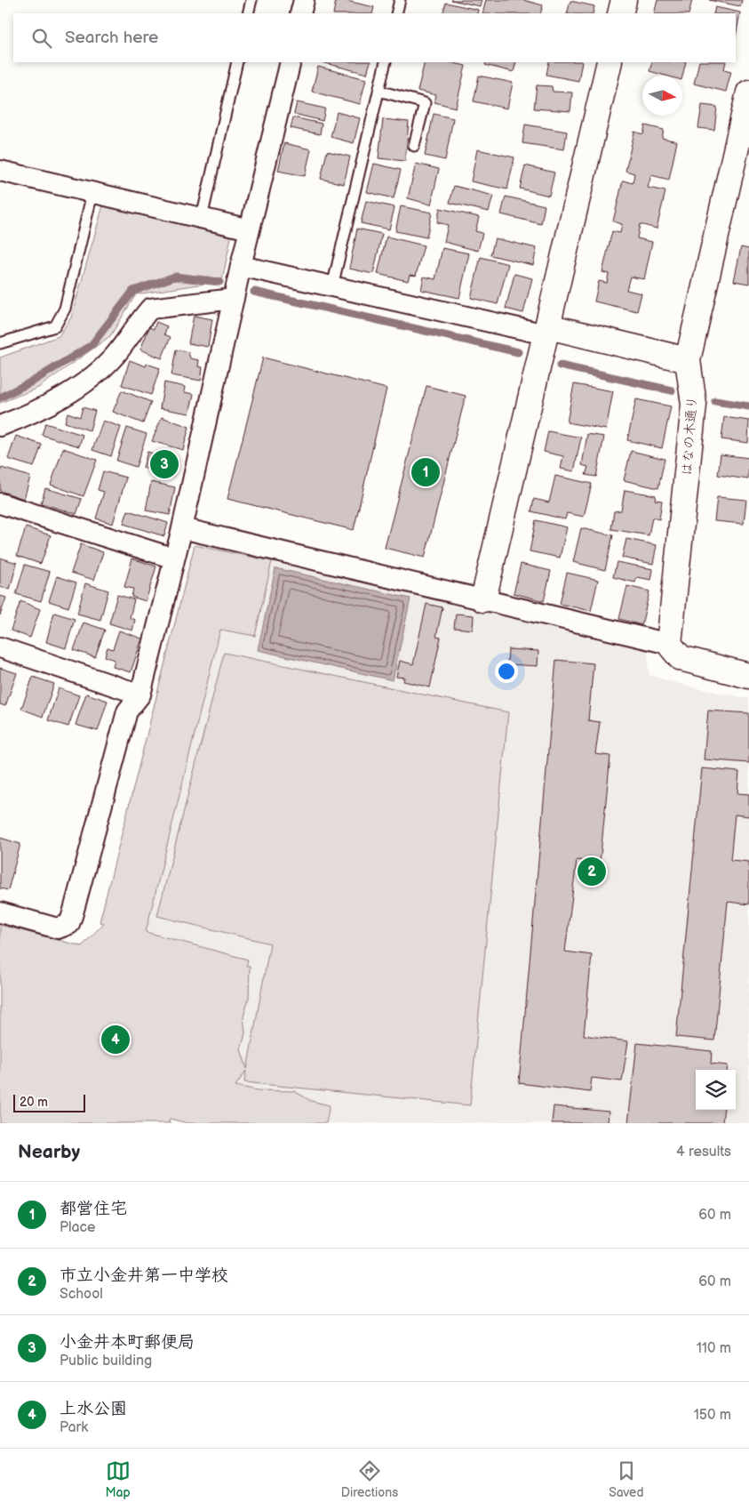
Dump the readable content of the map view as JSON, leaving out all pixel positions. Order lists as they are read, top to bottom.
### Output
{
  "streets": {
    "street": ["はなの木通り"]
  },
  "scale_bar": "20 m",
  "north": "right",
  "page": {
    "search": "Search here",
    "pins": [
      "3",
      "1",
      "2",
      "4"
    ],
    "scale": "20 m",
    "heading": ["Nearby", "4 results"],
    "list": [
      {
        "mark": "1",
        "name": "都営住宅",
        "note": "Place",
        "value": "60 m"
      },
      {
        "mark": "2",
        "name": "市立小金井第一中学校",
        "note": "School",
        "value": "60 m"
      },
      {
        "mark": "3",
        "name": "小金井本町郵便局",
        "note": "Public building",
        "value": "110 m"
      },
      {
        "mark": "4",
        "name": "上水公園",
        "note": "Park",
        "value": "150 m"
      }
    ],
    "nav": ["Map", "Directions", "Saved"]
  }
}
